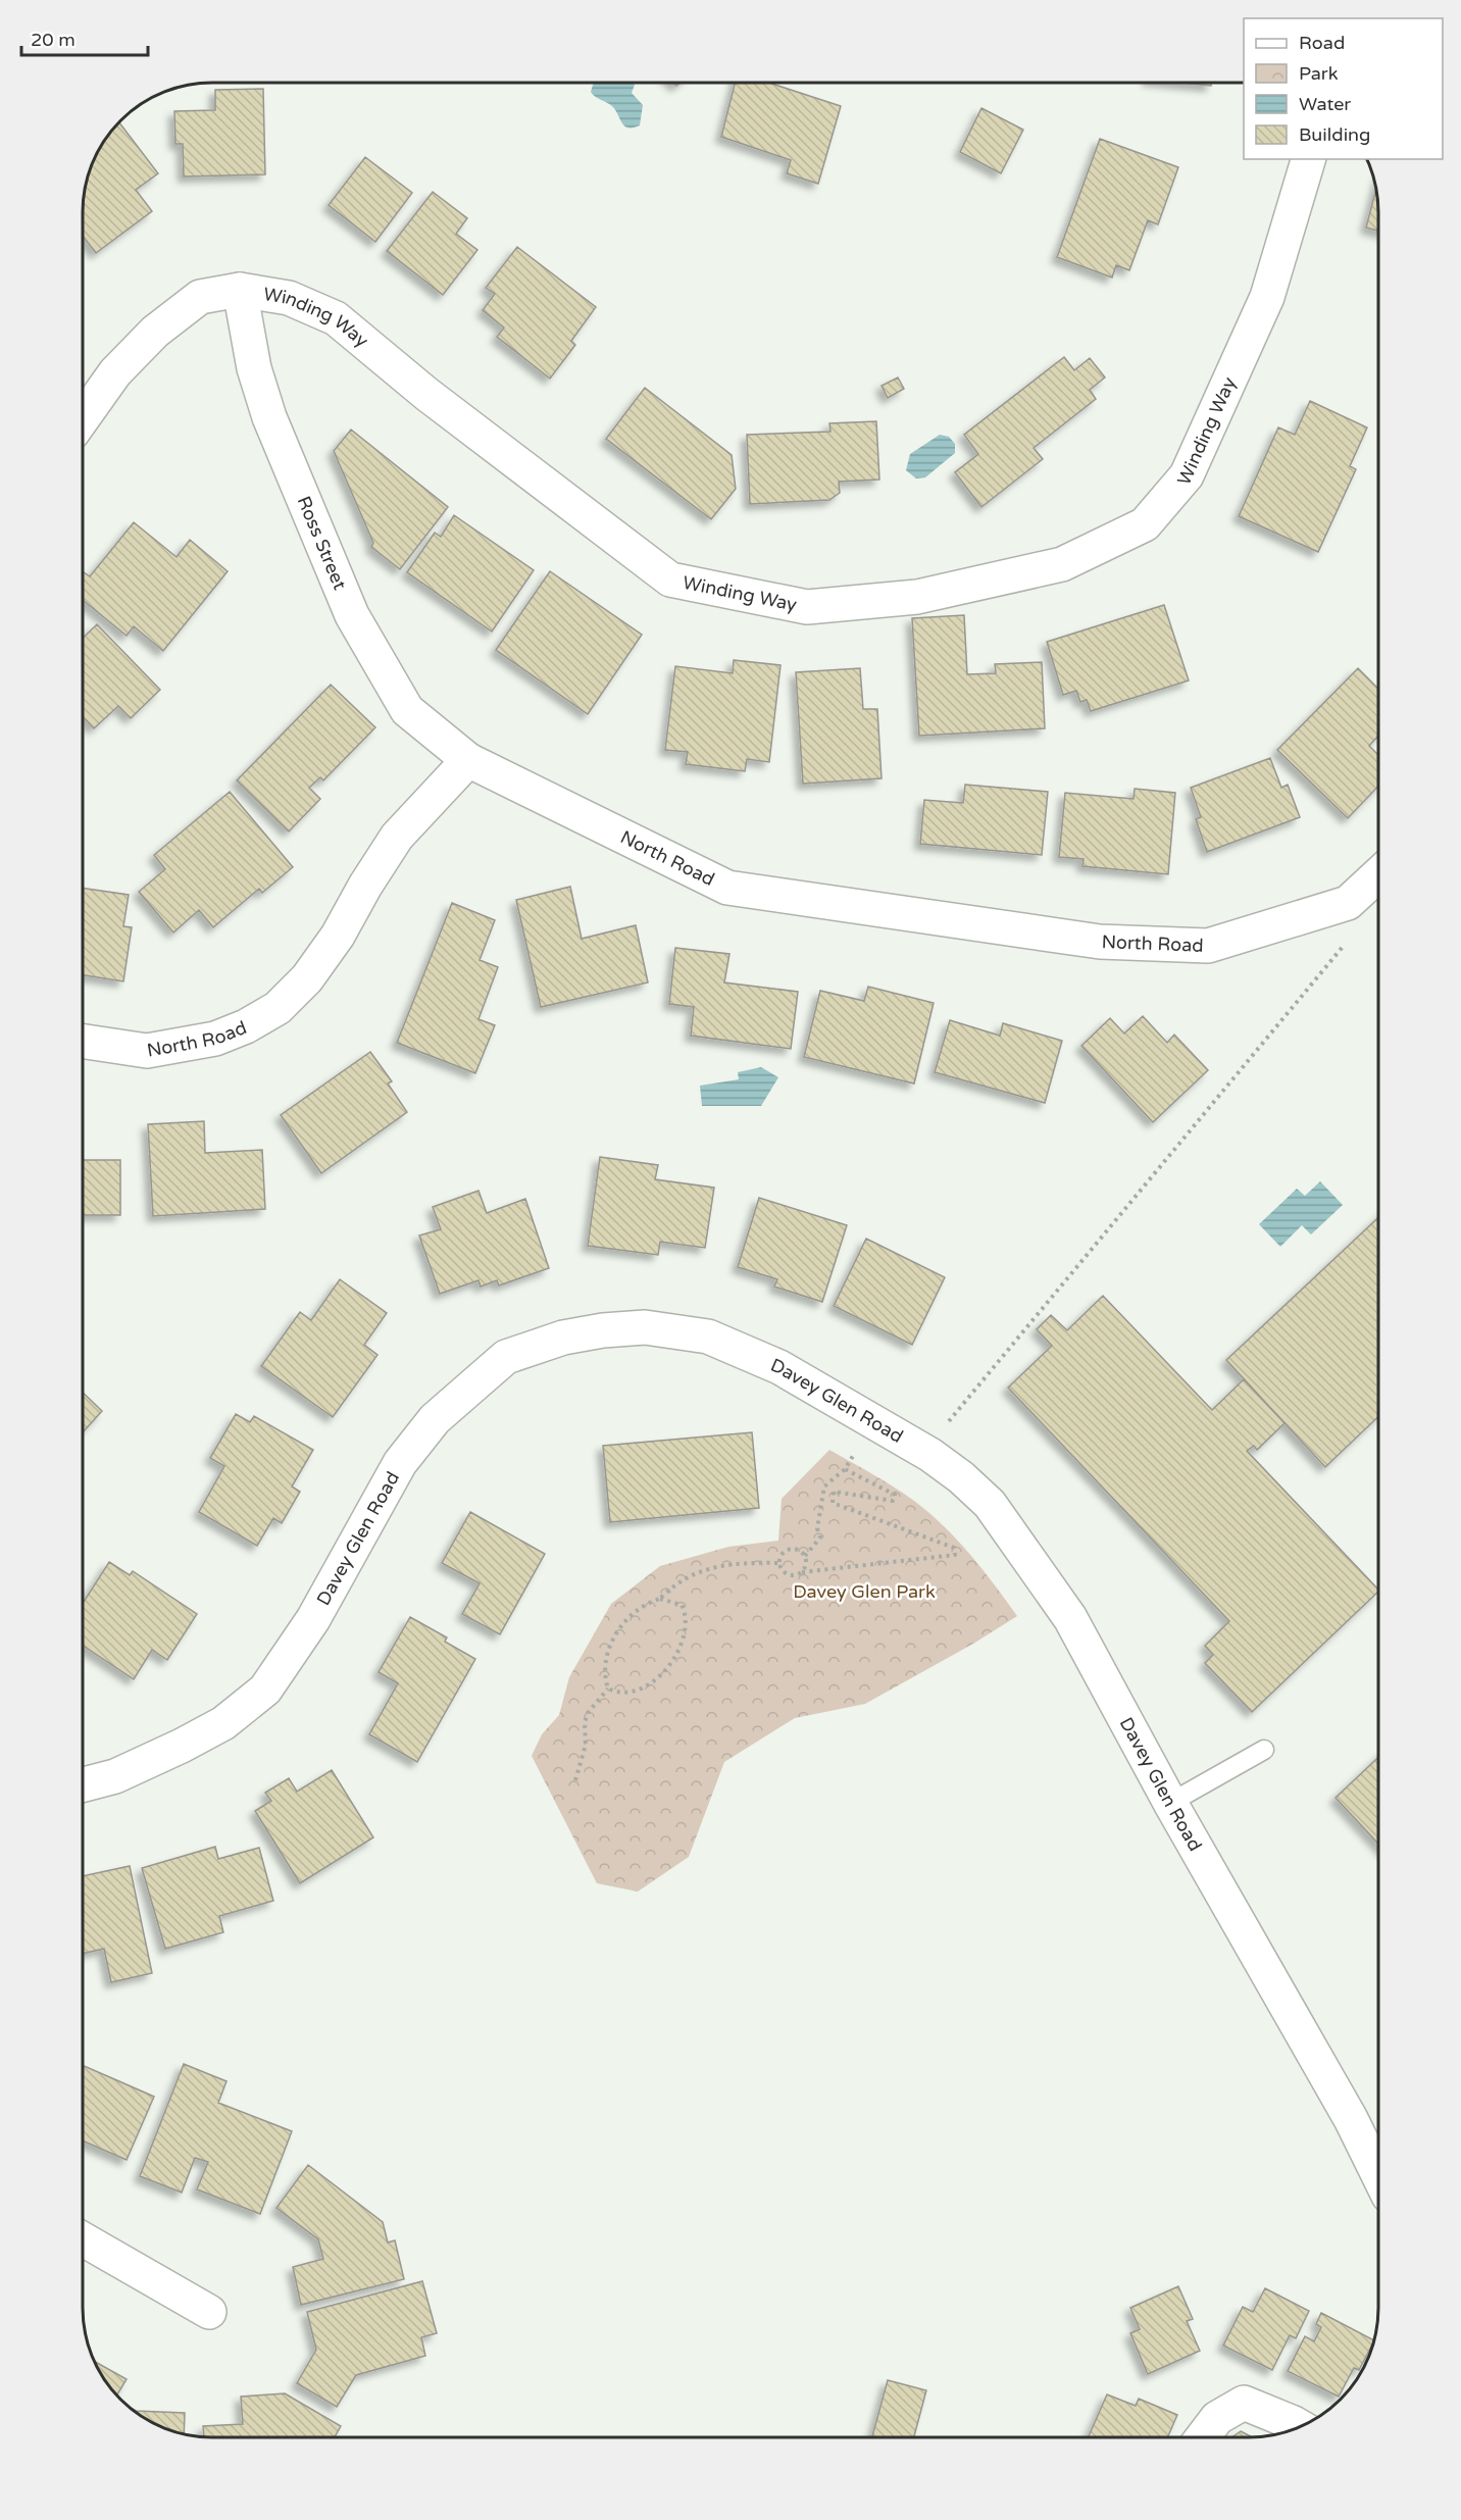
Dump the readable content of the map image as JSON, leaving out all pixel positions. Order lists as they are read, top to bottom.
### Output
{
  "streets": {
    "street": [
      "Winding Way",
      "Ross Street",
      "North Road",
      "Davey Glen Road"
    ]
  },
  "crossings": [
    ["Winding Way", "Ross Street"],
    ["Ross Street", "North Road"]
  ],
  "parks": ["Davey Glen Park"],
  "legend": [
    "Road",
    "Park",
    "Water",
    "Building"
  ],
  "scale_bar": "20 m"
}
